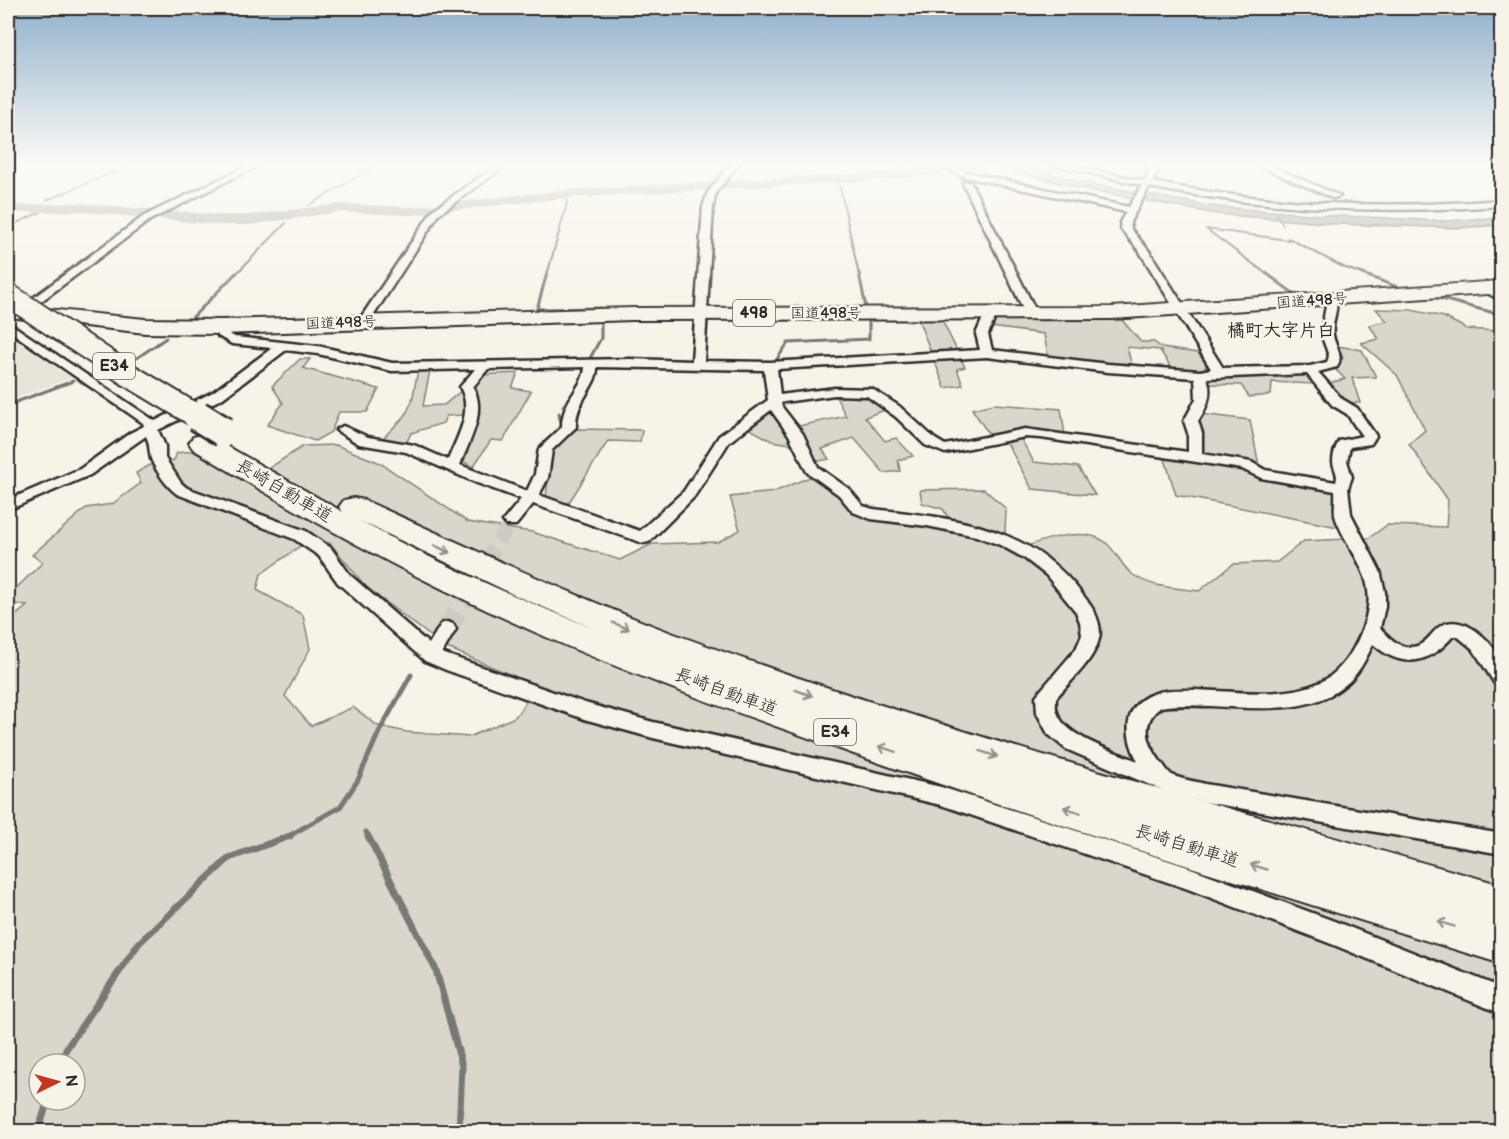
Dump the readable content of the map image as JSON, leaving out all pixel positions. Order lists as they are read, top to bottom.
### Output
{
  "streets": {
    "highway": [
      "国道498号",
      "498",
      "E34",
      "長崎自動車道"
    ]
  },
  "crossings": [
    ["国道498号", "長崎自動車道"]
  ],
  "districts": ["橘町大字片白"],
  "north": "right"
}
